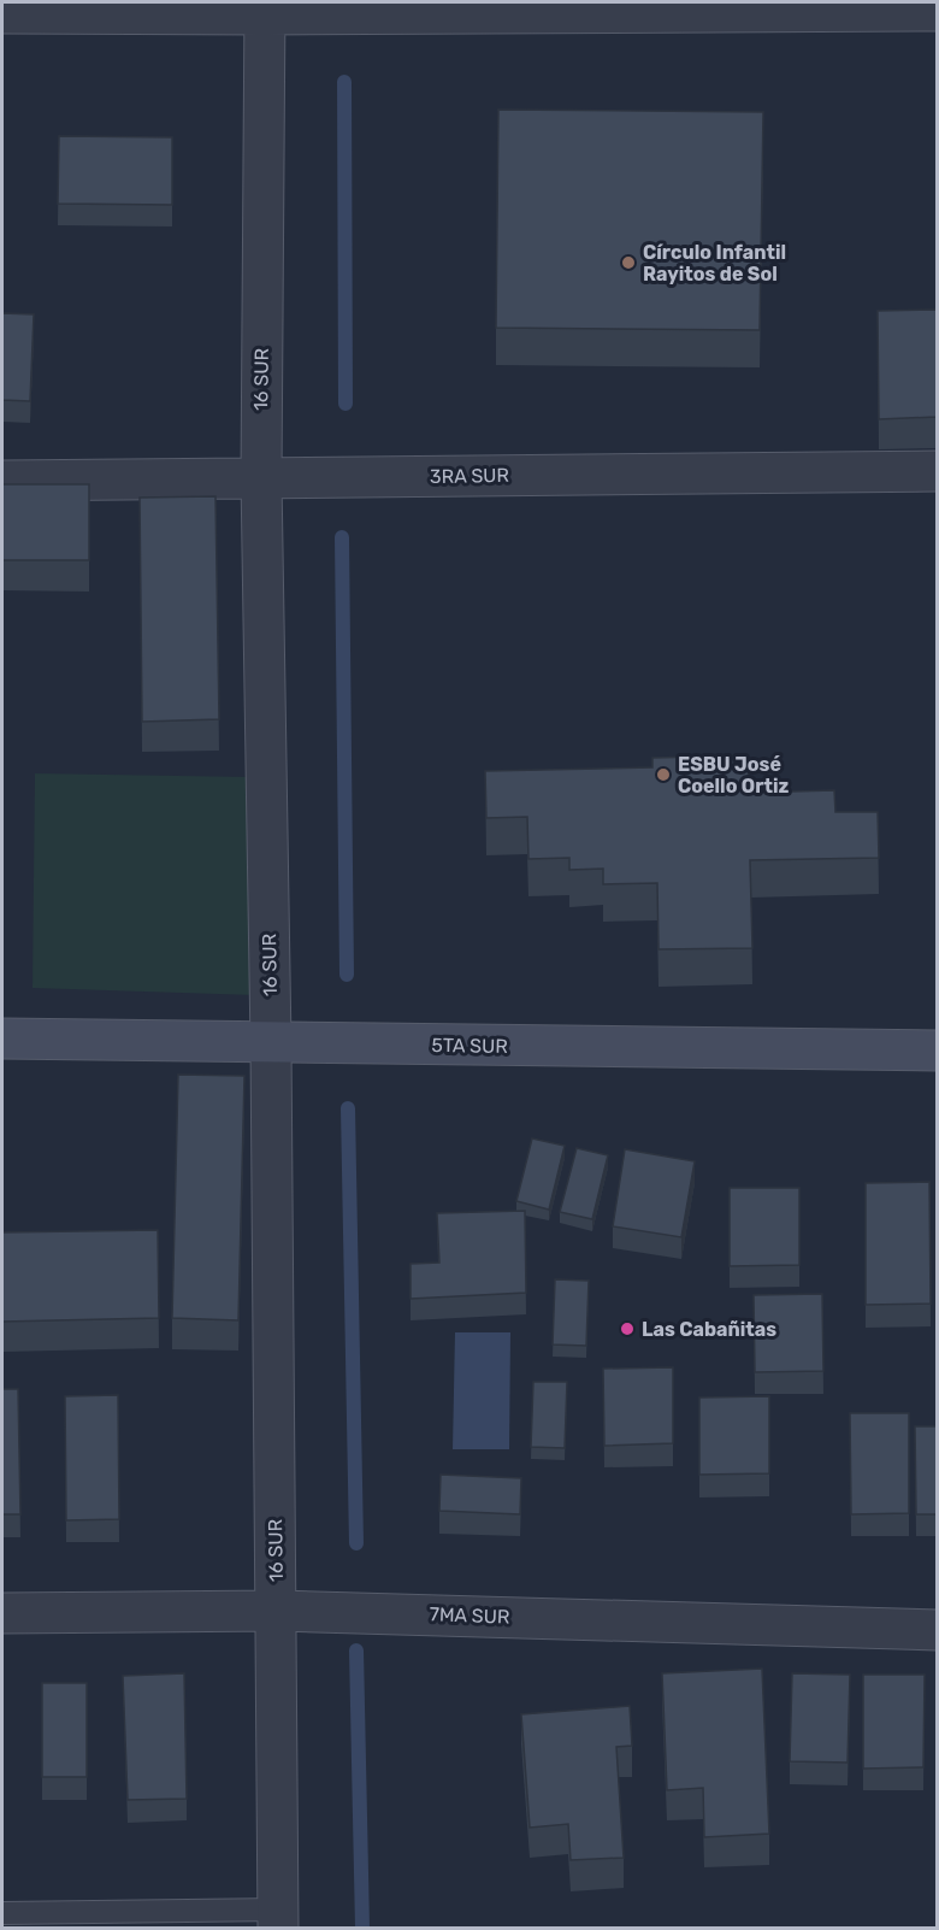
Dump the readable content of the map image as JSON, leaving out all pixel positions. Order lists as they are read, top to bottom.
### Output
{
  "streets": {
    "street": [
      "16 SUR",
      "3RA SUR",
      "5TA SUR",
      "7MA SUR"
    ]
  },
  "crossings": [
    ["16 SUR", "3RA SUR"],
    ["16 SUR", "5TA SUR"],
    ["16 SUR", "7MA SUR"]
  ],
  "places": ["Círculo Infantil Rayitos de Sol", "ESBU José Coello Ortiz", "Las Cabañitas"]
}
